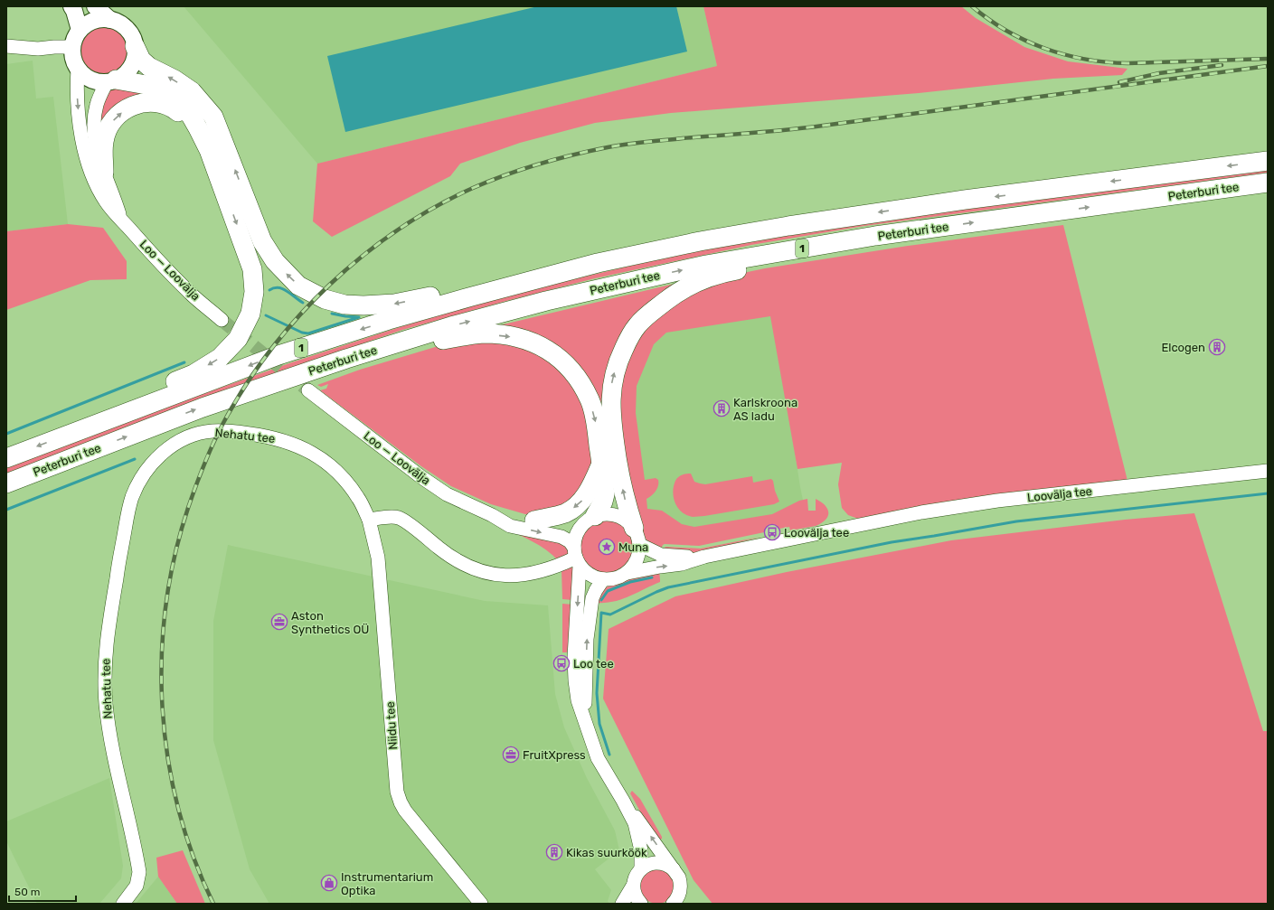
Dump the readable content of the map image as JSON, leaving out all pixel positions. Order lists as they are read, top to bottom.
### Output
{
  "streets": {
    "highway": ["Peterburi tee", "1"],
    "street": [
      "Loo — Loovälja",
      "Nehatu tee",
      "Loovälja tee",
      "Niidu tee"
    ]
  },
  "crossings": [
    ["Loo — Loovälja", "Loovälja tee"],
    ["Nehatu tee", "Niidu tee"]
  ],
  "places": {
    "building": ["Elcogen", "Karlskroona AS ladu", "Kikas suurköök"],
    "bus stop": ["Loovälja tee", "Loo tee"],
    "place": ["Muna"],
    "office": ["Aston Synthetics OÜ", "FruitXpress"],
    "shop": ["Instrumentarium Optika"]
  },
  "scale_bar": "50 m"
}
